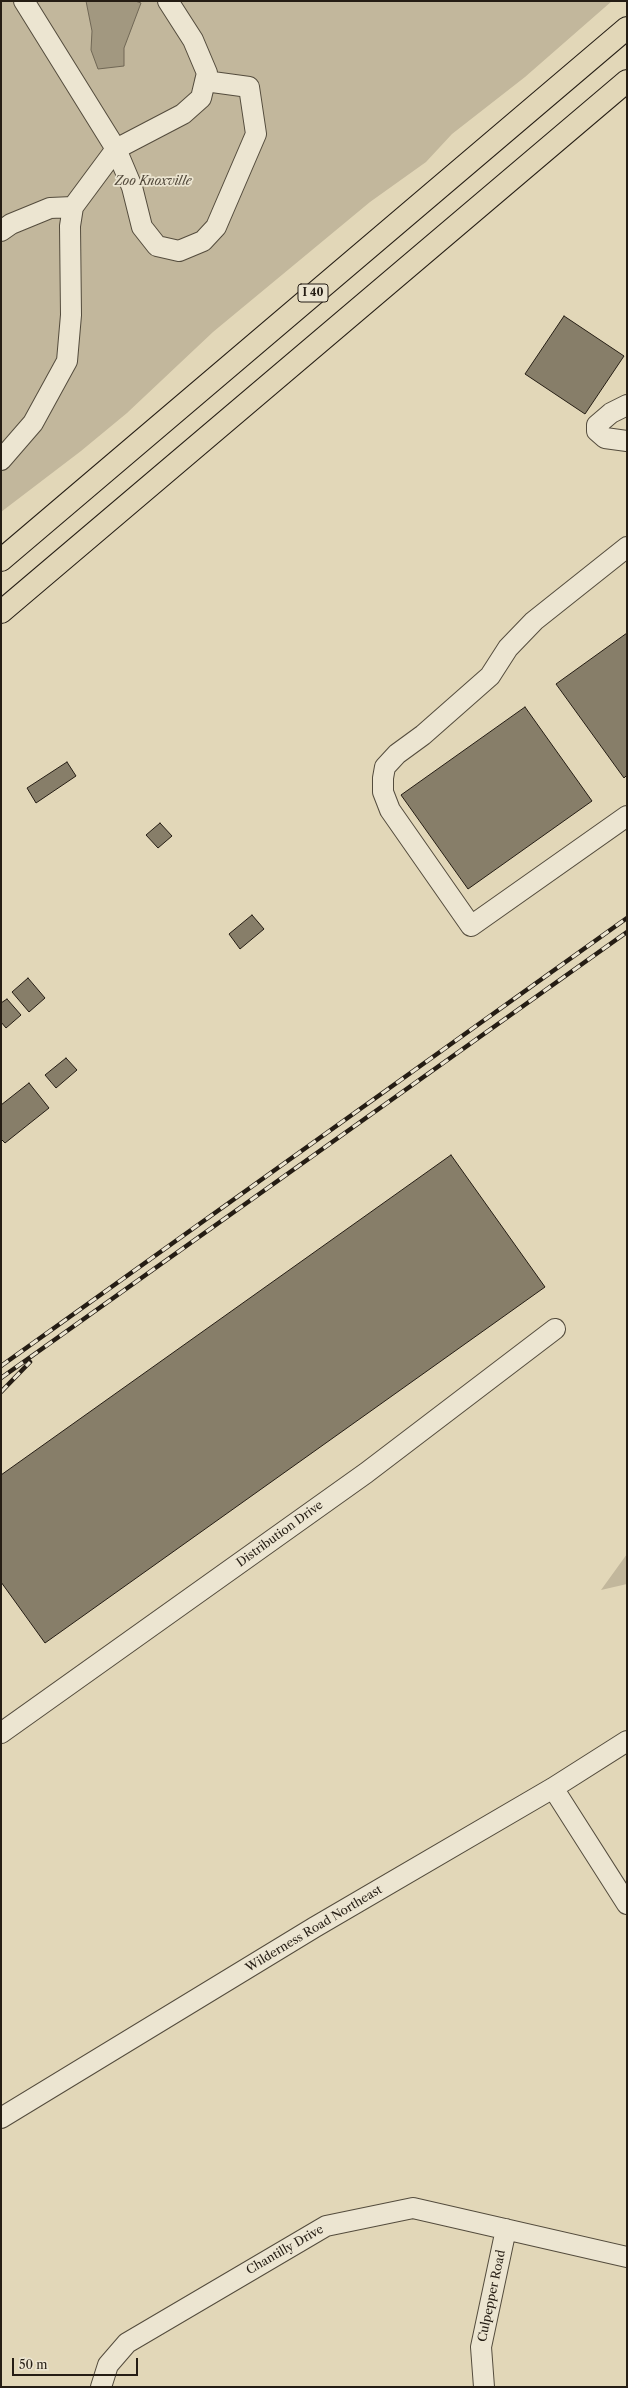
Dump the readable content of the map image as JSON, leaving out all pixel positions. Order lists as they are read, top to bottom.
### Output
{
  "streets": {
    "highway": ["I 40"],
    "street": [
      "Distribution Drive",
      "Wilderness Road Northeast",
      "Chantilly Drive",
      "Culpepper Road"
    ]
  },
  "crossings": [
    ["Chantilly Drive", "Culpepper Road"]
  ],
  "parks": ["Zoo Knoxville"],
  "scale_bar": "50 m"
}
